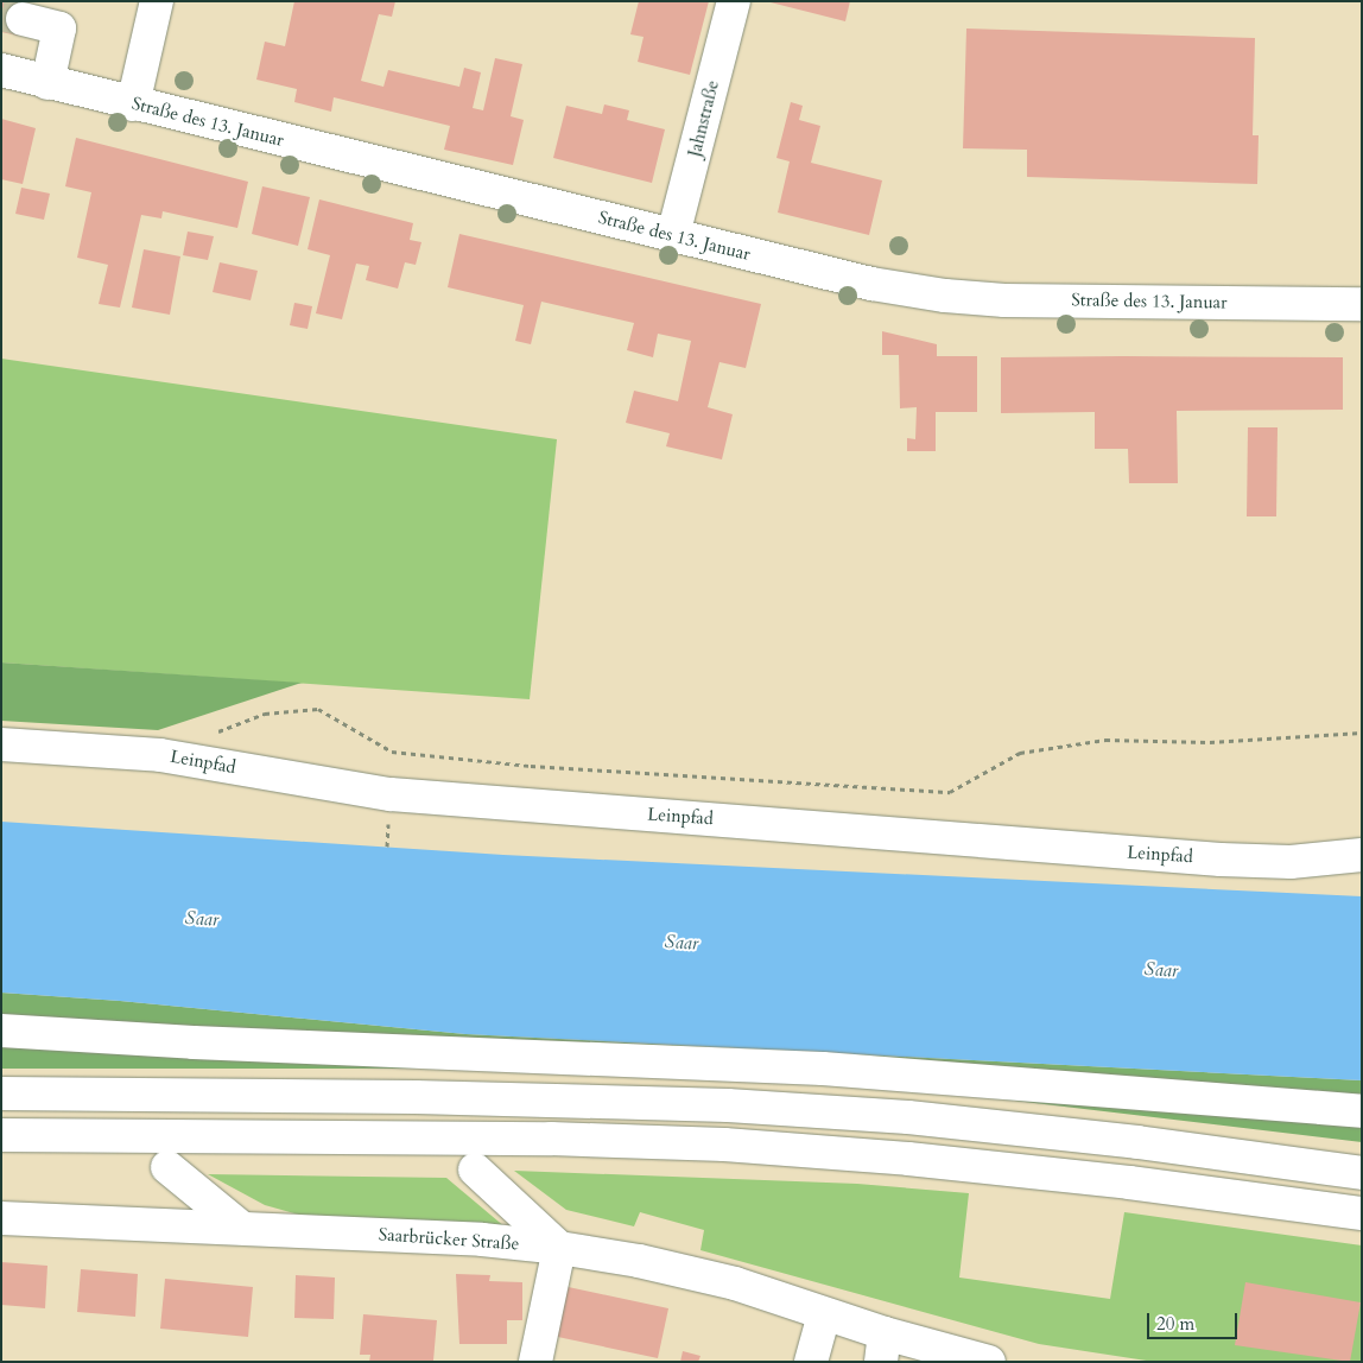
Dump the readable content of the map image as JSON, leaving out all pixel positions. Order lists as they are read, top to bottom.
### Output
{
  "streets": {
    "main road": [
      "Jahnstraße",
      "Straße des 13. Januar",
      "Leinpfad",
      "Saarbrücker Straße"
    ]
  },
  "crossings": [
    ["Jahnstraße", "Straße des 13. Januar"]
  ],
  "water": ["Saar"],
  "scale_bar": "20 m"
}
